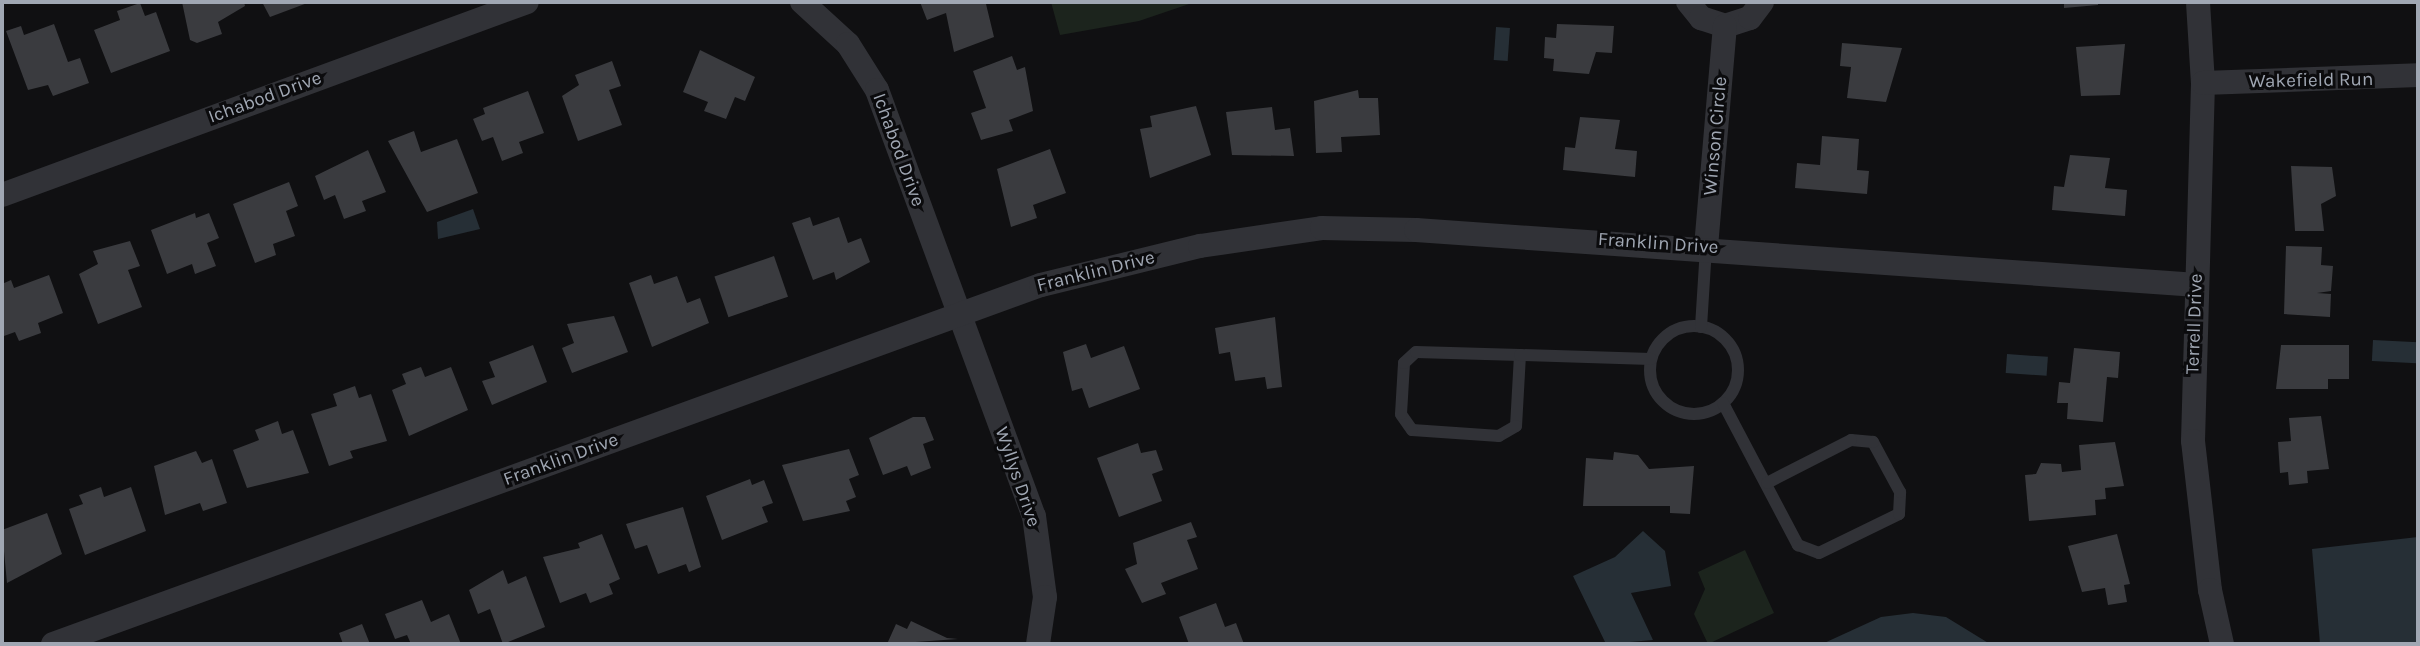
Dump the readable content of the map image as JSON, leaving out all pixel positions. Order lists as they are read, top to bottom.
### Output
{
  "streets": {
    "street": [
      "Wakefield Run",
      "Ichabod Drive",
      "Winson Circle",
      "Franklin Drive",
      "Terrell Drive",
      "Wyllys Drive"
    ]
  },
  "crossings": [
    ["Wakefield Run", "Terrell Drive"],
    ["Ichabod Drive", "Franklin Drive"],
    ["Ichabod Drive", "Wyllys Drive"],
    ["Winson Circle", "Franklin Drive"],
    ["Franklin Drive", "Terrell Drive"],
    ["Franklin Drive", "Wyllys Drive"]
  ]
}
